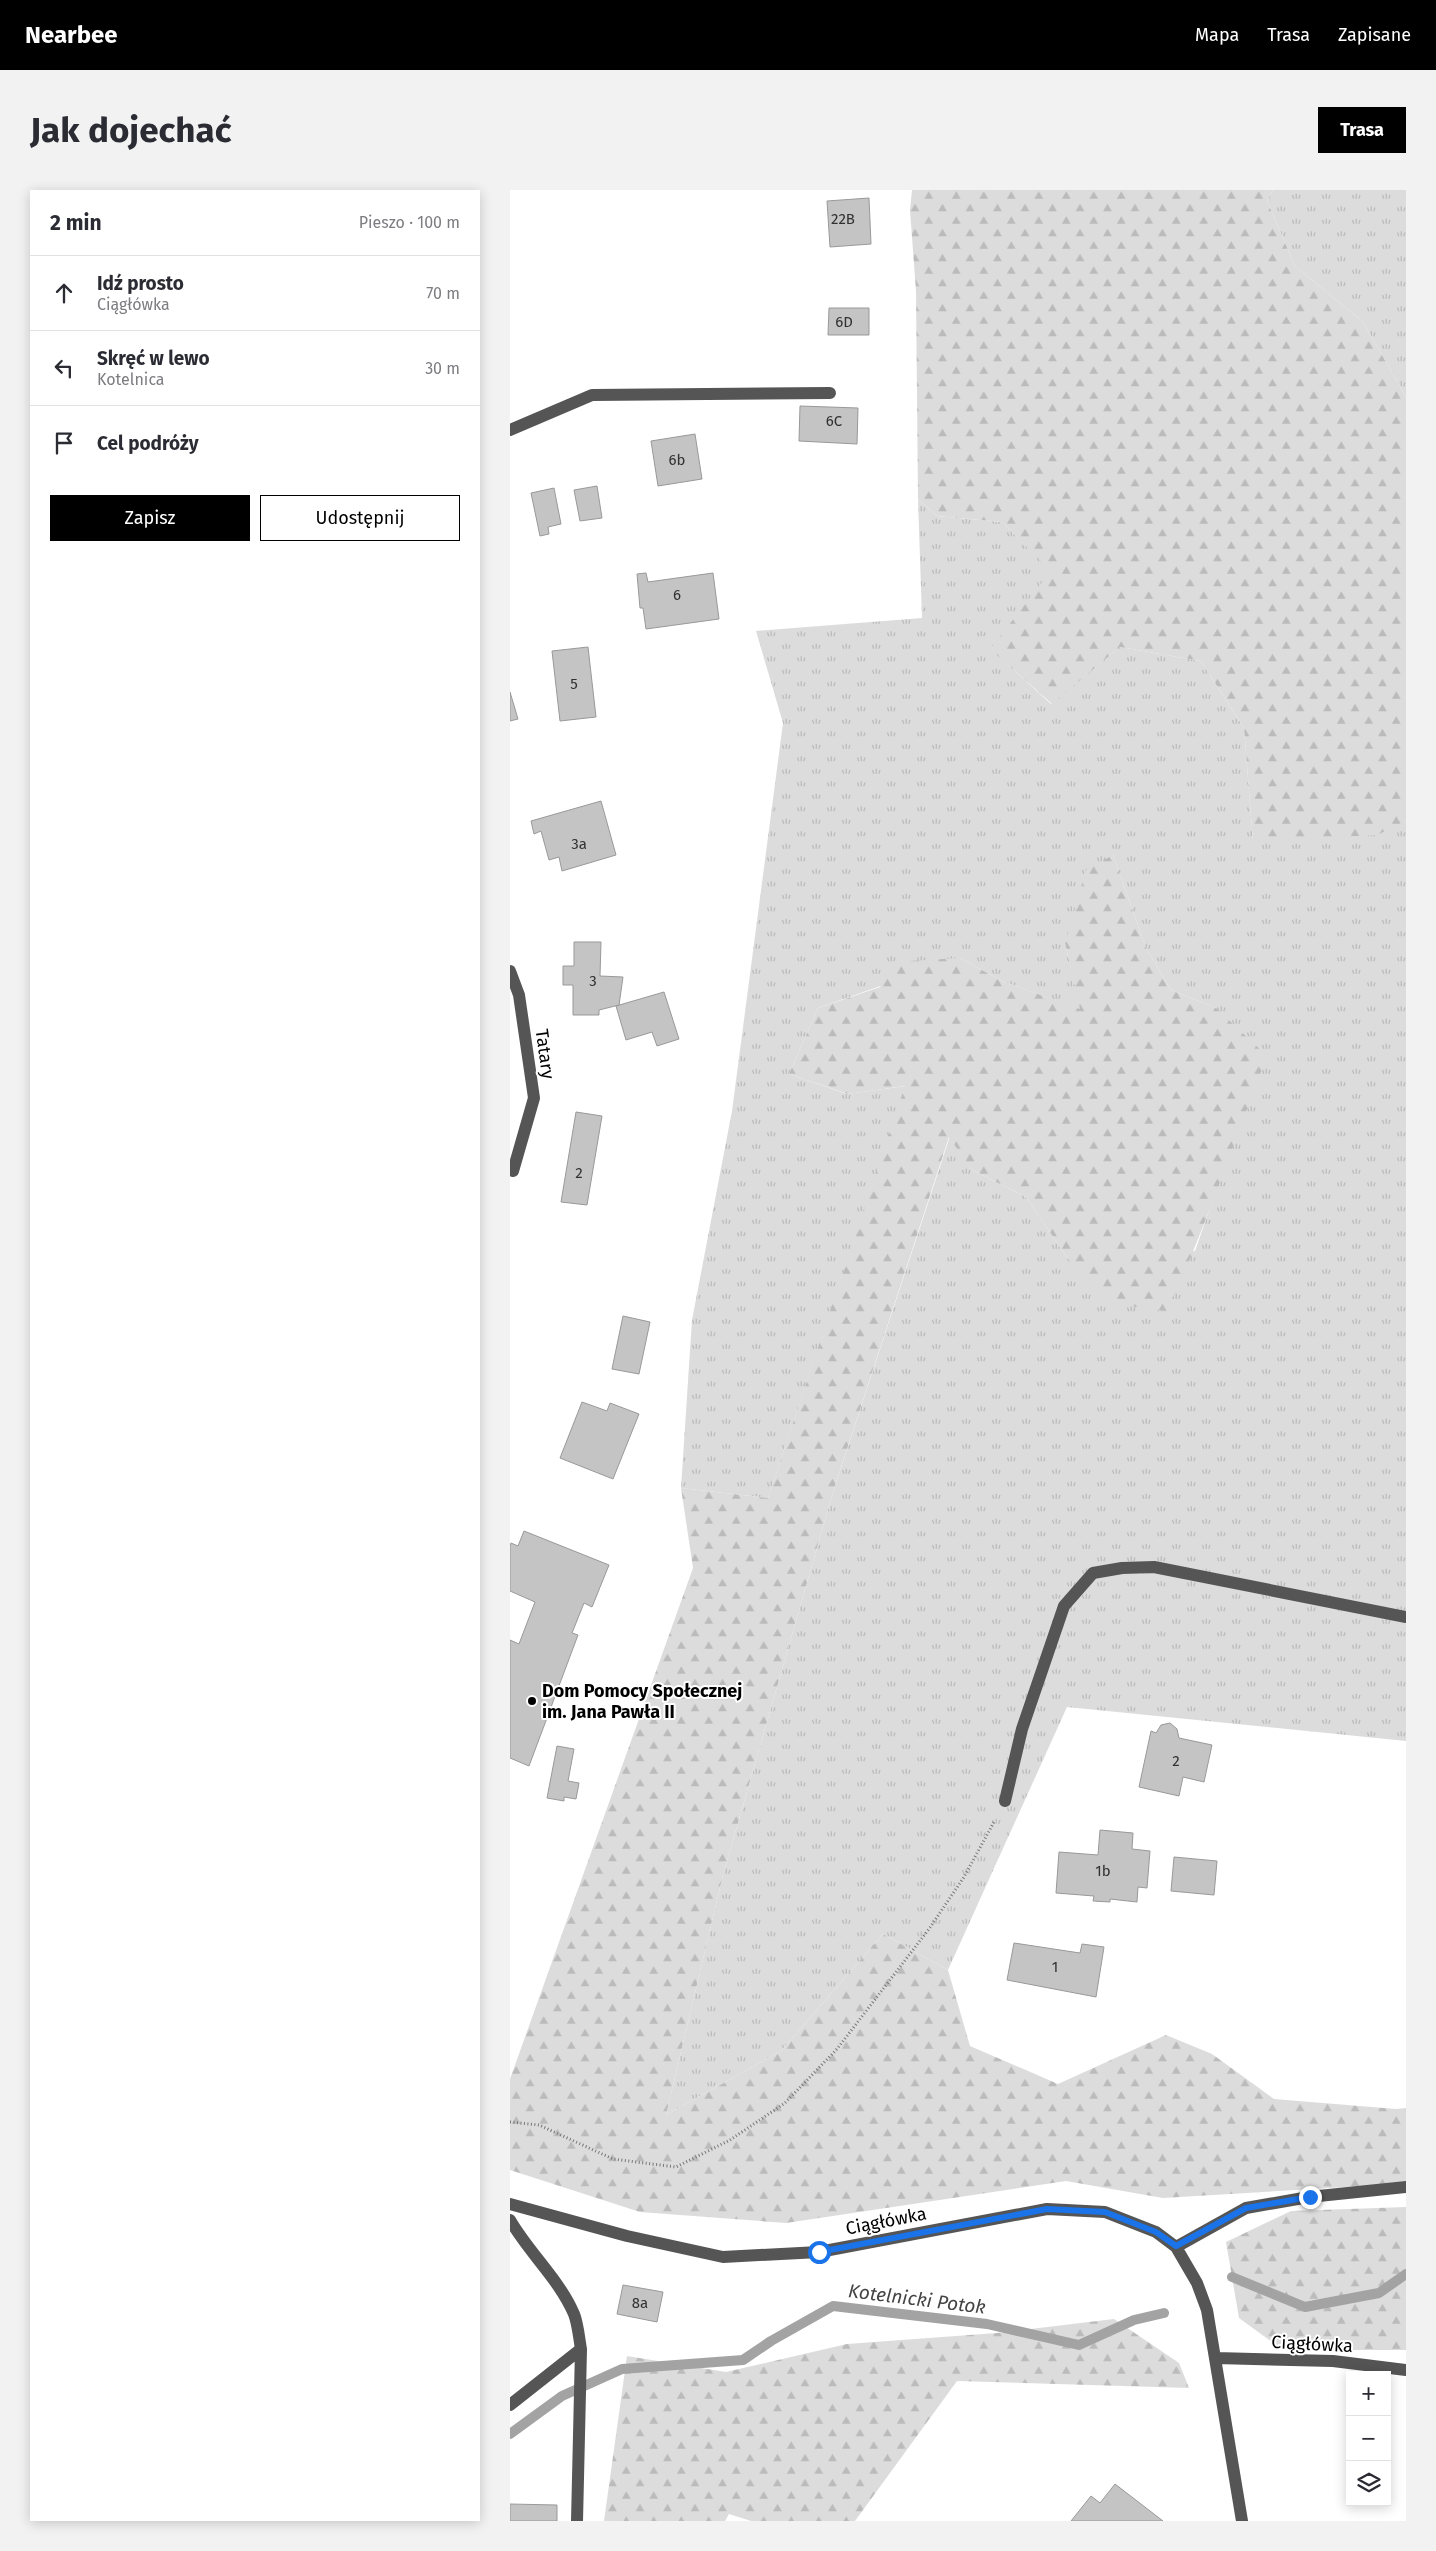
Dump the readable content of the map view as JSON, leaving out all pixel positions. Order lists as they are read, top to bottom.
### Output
{
  "streets": {
    "street": ["Tatary", "Ciągłówka"]
  },
  "water": ["Kotelnicki Potok"],
  "places": ["Dom Pomocy Społecznej im. Jana Pawła II"],
  "house_numbers": [
    "22B",
    "6D",
    "6C",
    "6b",
    "6",
    "5",
    "3a",
    "3",
    "2",
    "2",
    "1b",
    "1",
    "8a"
  ],
  "page": {
    "header": "Nearbee",
    "nav": ["Mapa", "Trasa", "Zapisane"],
    "buttons": [
      "Trasa",
      ["Zapisz", "Udostępnij"]
    ],
    "title": "Jak dojechać",
    "heading": ["2 min", "Pieszo · 100 m"],
    "list": [
      ["Idź prosto", "Ciągłówka", "70 m"],
      ["Skręć w lewo", "Kotelnica", "30 m"],
      "Cel podróży"
    ],
    "map_buttons": ["+", "−"]
  }
}
